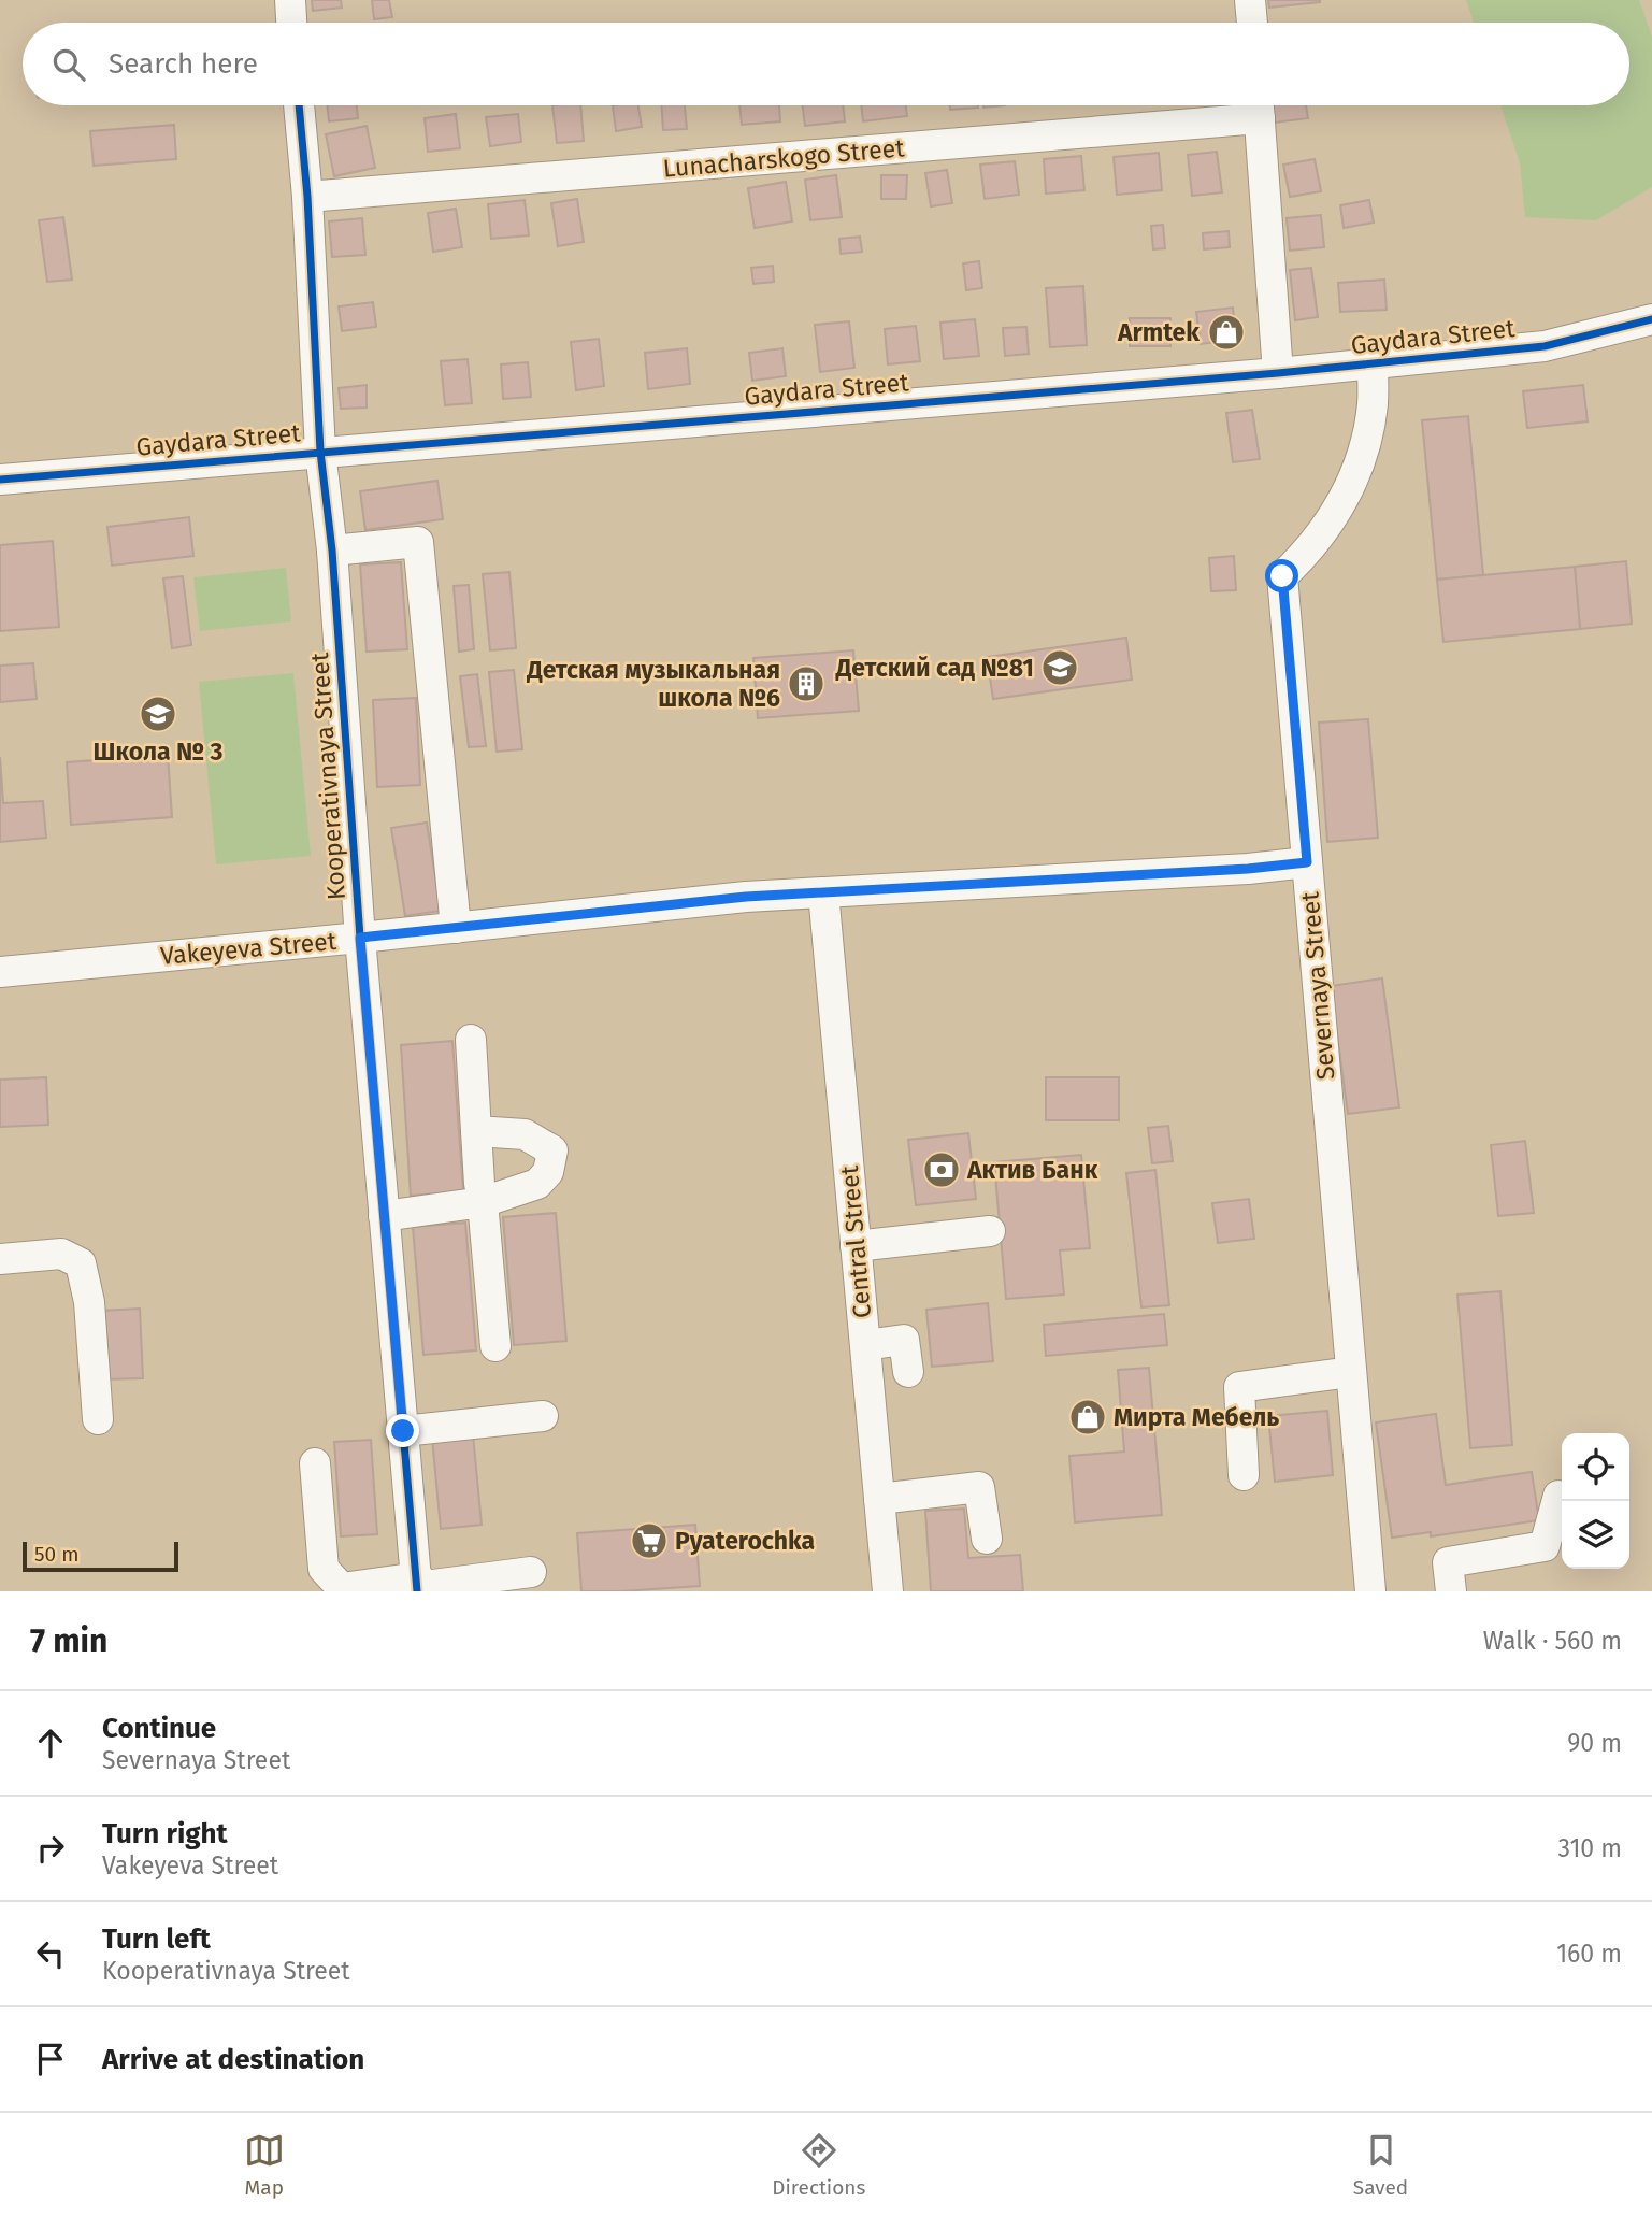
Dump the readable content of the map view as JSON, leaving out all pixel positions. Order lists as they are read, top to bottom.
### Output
{
  "streets": {
    "street": [
      "Lunacharskogo Street",
      "Gaydara Street",
      "Kooperativnaya Street",
      "Vakeyeva Street",
      "Severnaya Street",
      "Central Street"
    ]
  },
  "crossings": [
    ["Lunacharskogo Street", "Kooperativnaya Street"],
    ["Gaydara Street", "Kooperativnaya Street"],
    ["Gaydara Street", "Severnaya Street"],
    ["Kooperativnaya Street", "Vakeyeva Street"],
    ["Vakeyeva Street", "Severnaya Street"],
    ["Vakeyeva Street", "Central Street"]
  ],
  "places": {
    "shop": ["Armtek", "Мирта Мебель"],
    "school or university": ["Детский сад №81", "Школа № 3"],
    "building": ["Детская музыкальная школа №6"],
    "bank": ["Актив Банк"],
    "supermarket": ["Pyaterochka"]
  },
  "scale_bar": "50 m",
  "page": {
    "search": "Search here",
    "scale": "50 m",
    "heading": ["7 min", "Walk · 560 m"],
    "list": [
      ["Continue", "Severnaya Street", "90 m"],
      ["Turn right", "Vakeyeva Street", "310 m"],
      ["Turn left", "Kooperativnaya Street", "160 m"],
      "Arrive at destination"
    ],
    "nav": ["Map", "Directions", "Saved"]
  }
}
